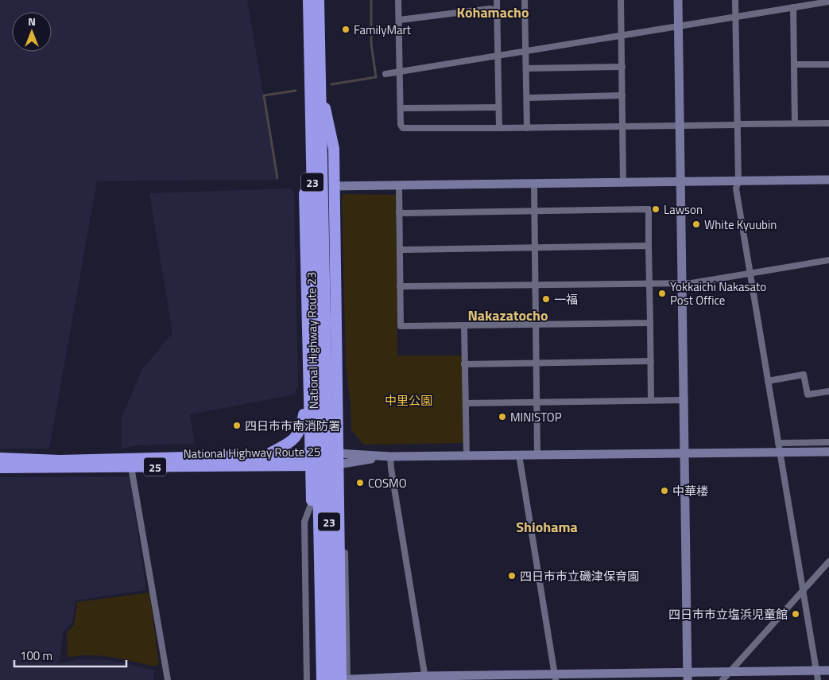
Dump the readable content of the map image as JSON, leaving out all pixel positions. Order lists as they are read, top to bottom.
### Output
{
  "streets": {
    "highway": [
      "23",
      "National Highway Route 23",
      "National Highway Route 25",
      "25"
    ]
  },
  "crossings": [
    ["23", "National Highway Route 25"]
  ],
  "districts": ["Kohamacho", "Nakazatocho", "Shiohama"],
  "parks": ["中里公園"],
  "places": [
    "FamilyMart",
    "Lawson",
    "White Kyuubin",
    "Yokkaichi Nakasato Post Office",
    "一福",
    "MINISTOP",
    "四日市市南消防署",
    "COSMO",
    "中華楼",
    "四日市市立磯津保育園",
    "四日市市立塩浜児童館"
  ],
  "scale_bar": "100 m",
  "north": "top"
}
